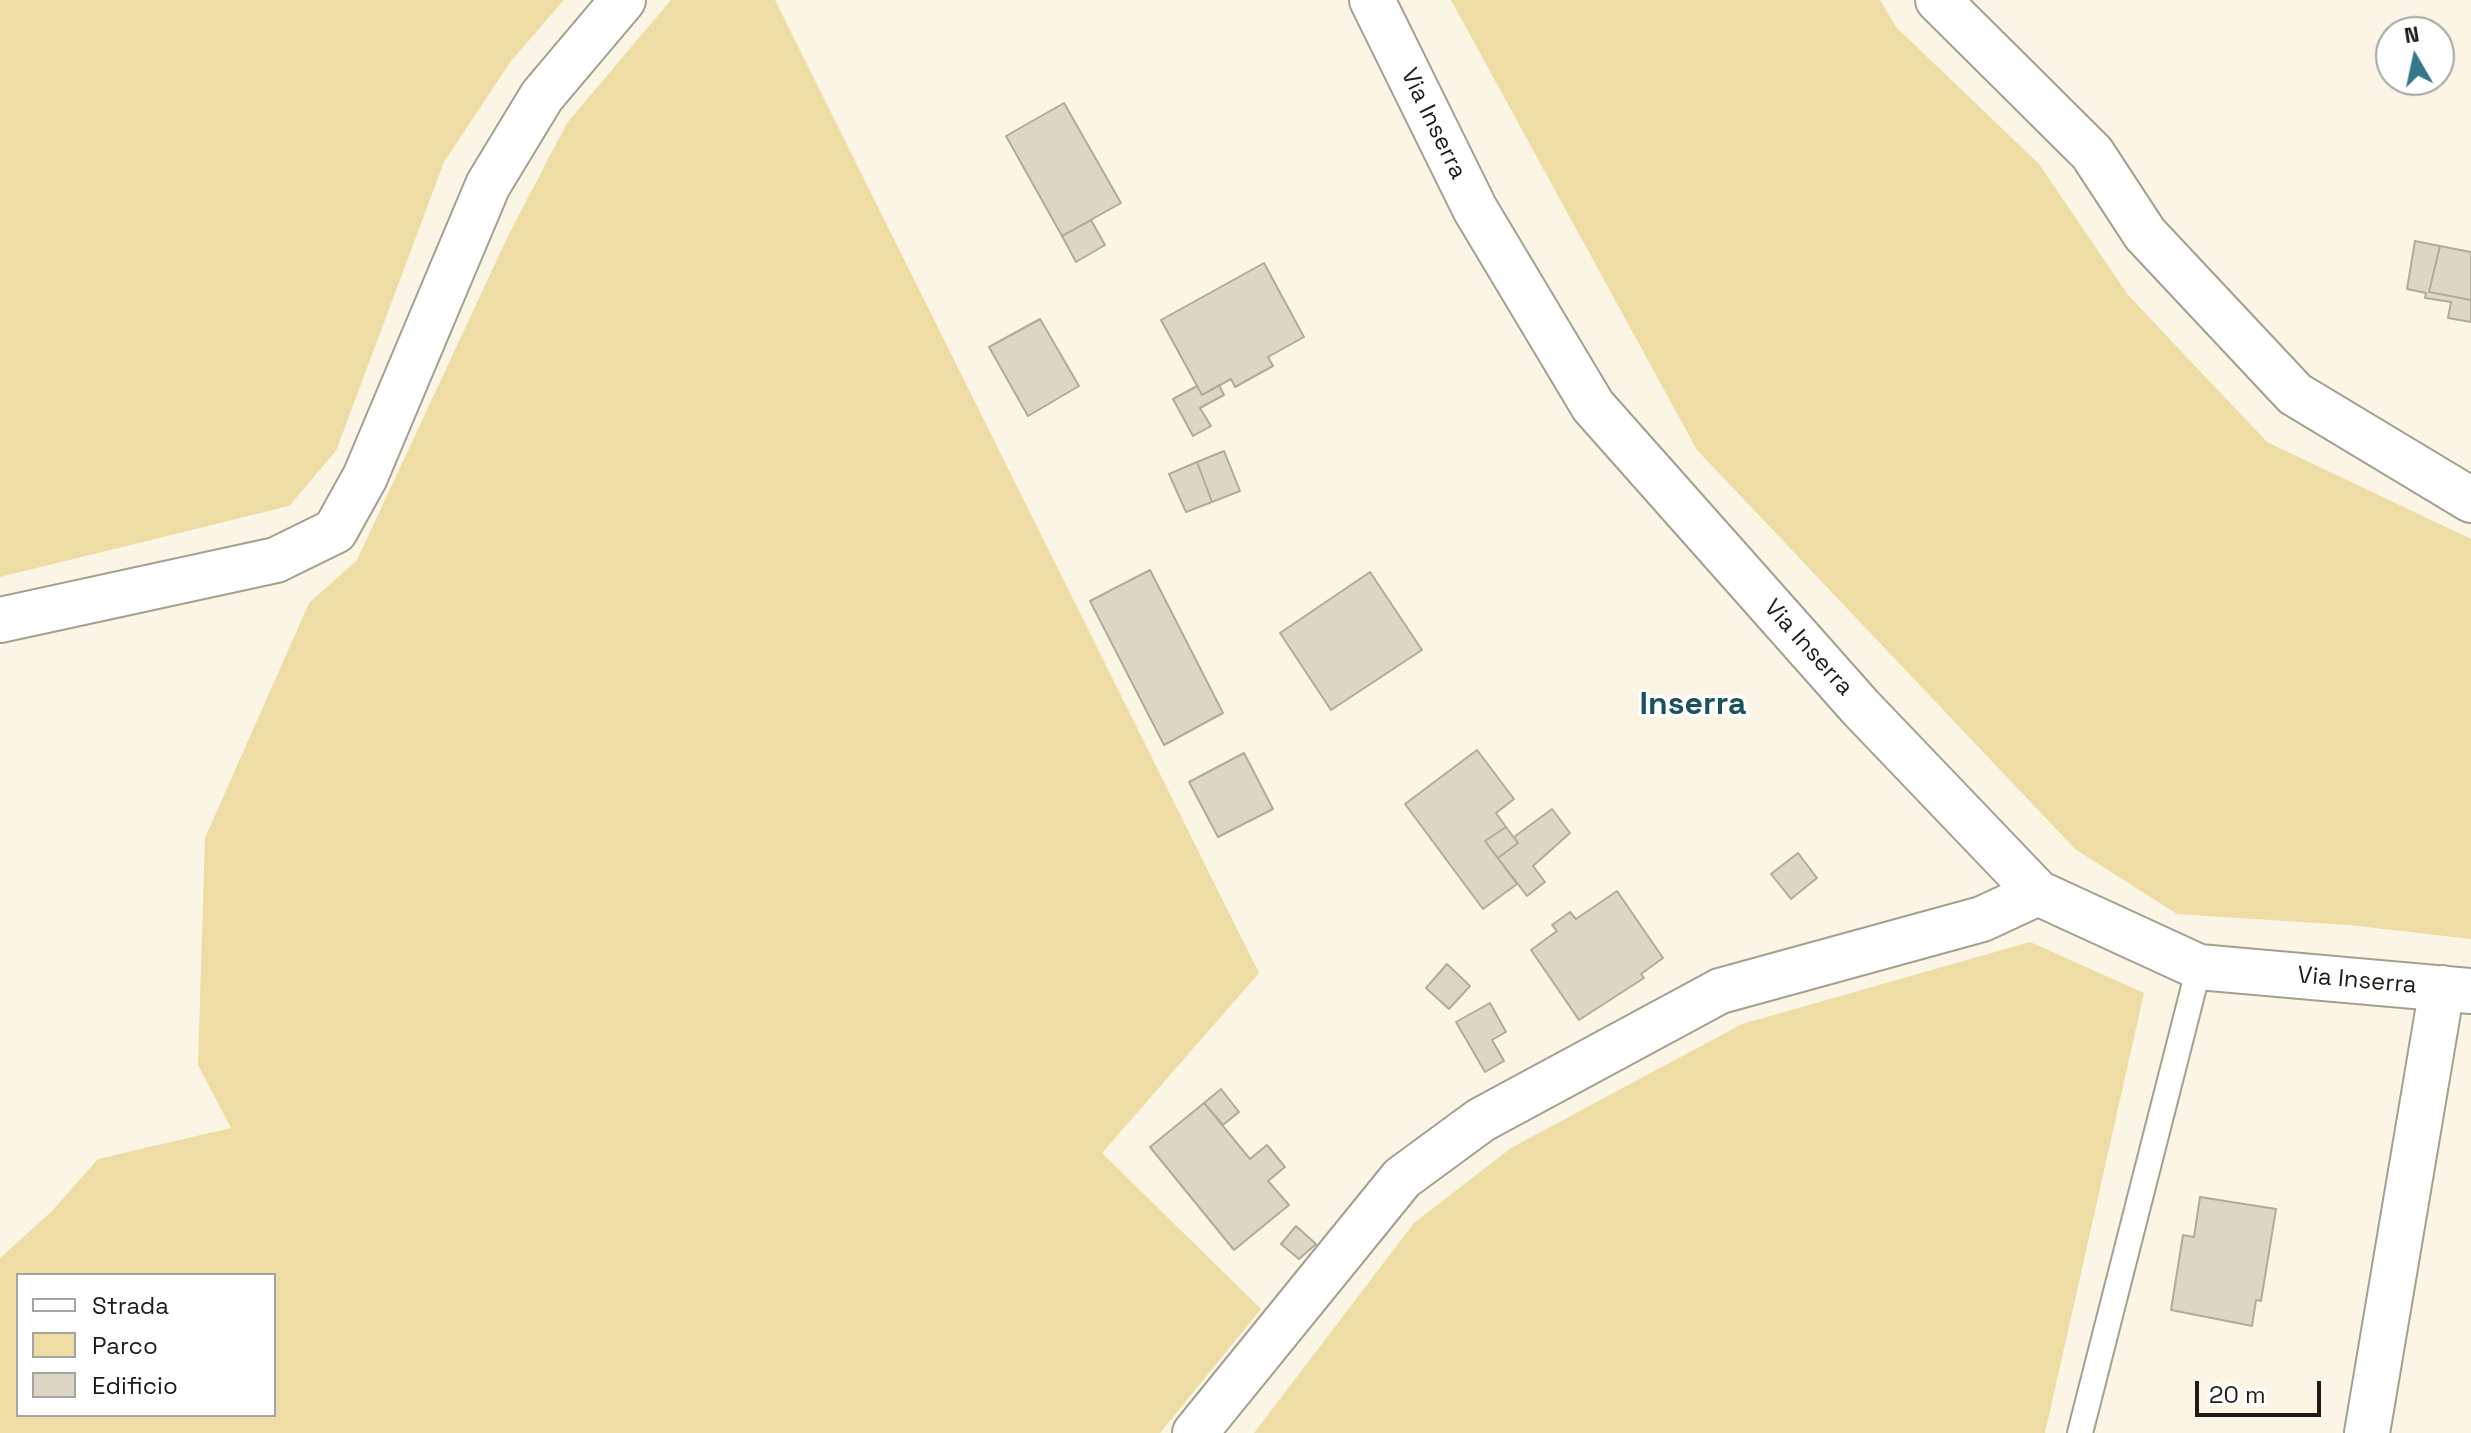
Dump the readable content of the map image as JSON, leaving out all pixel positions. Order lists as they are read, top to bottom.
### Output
{
  "streets": {
    "street": ["Via Inserra"]
  },
  "districts": ["Inserra"],
  "legend": ["Strada", "Parco", "Edificio"],
  "scale_bar": "20 m",
  "north": "top"
}
